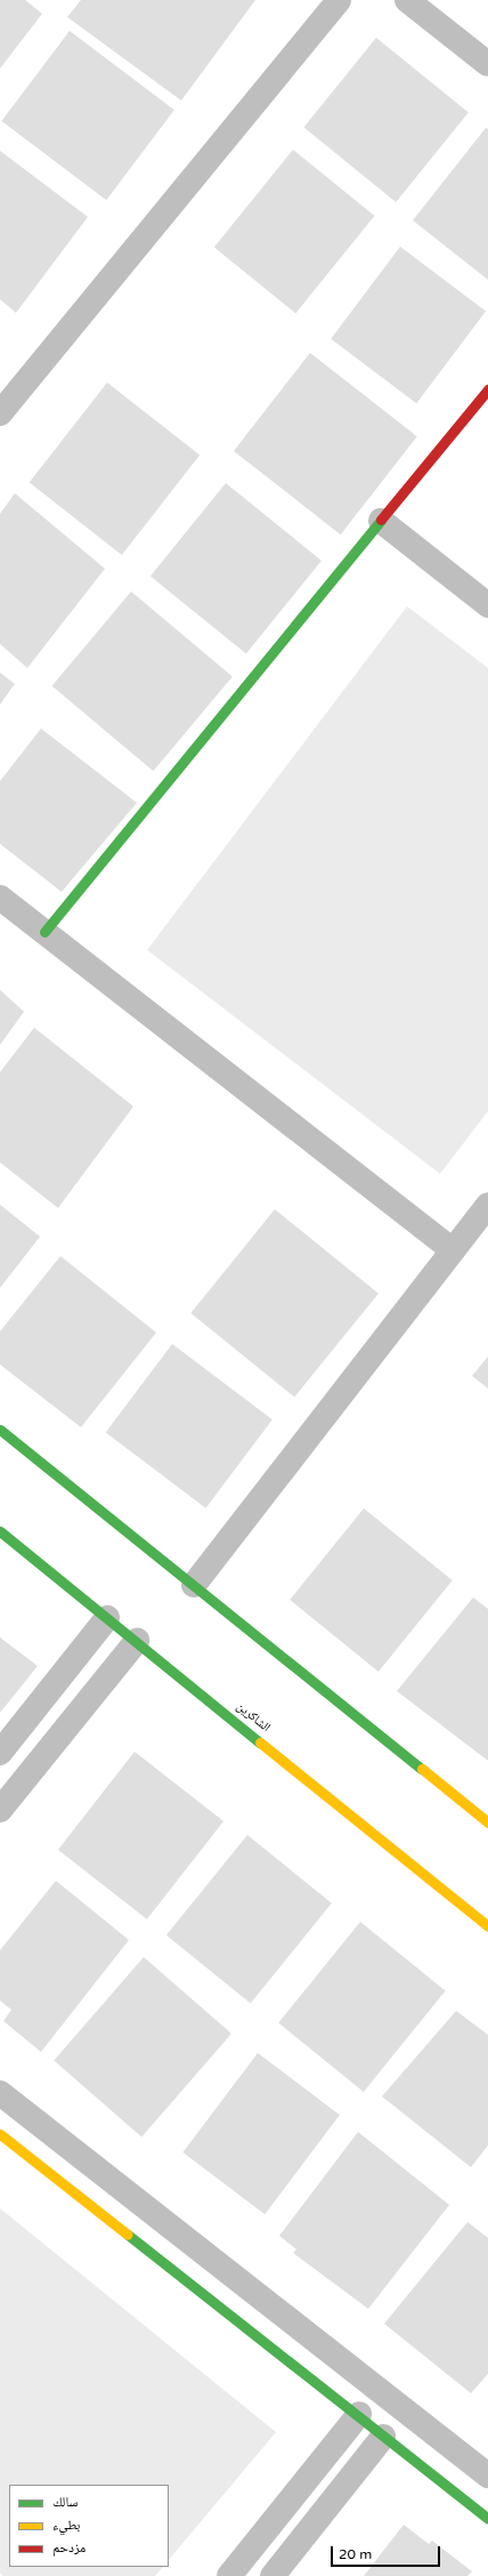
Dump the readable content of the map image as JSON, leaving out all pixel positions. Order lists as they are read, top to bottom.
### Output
{
  "streets": {
    "street": ["الشاكرين"]
  },
  "legend": ["سالك", "بطيء", "مزدحم"],
  "scale_bar": "20 m"
}
